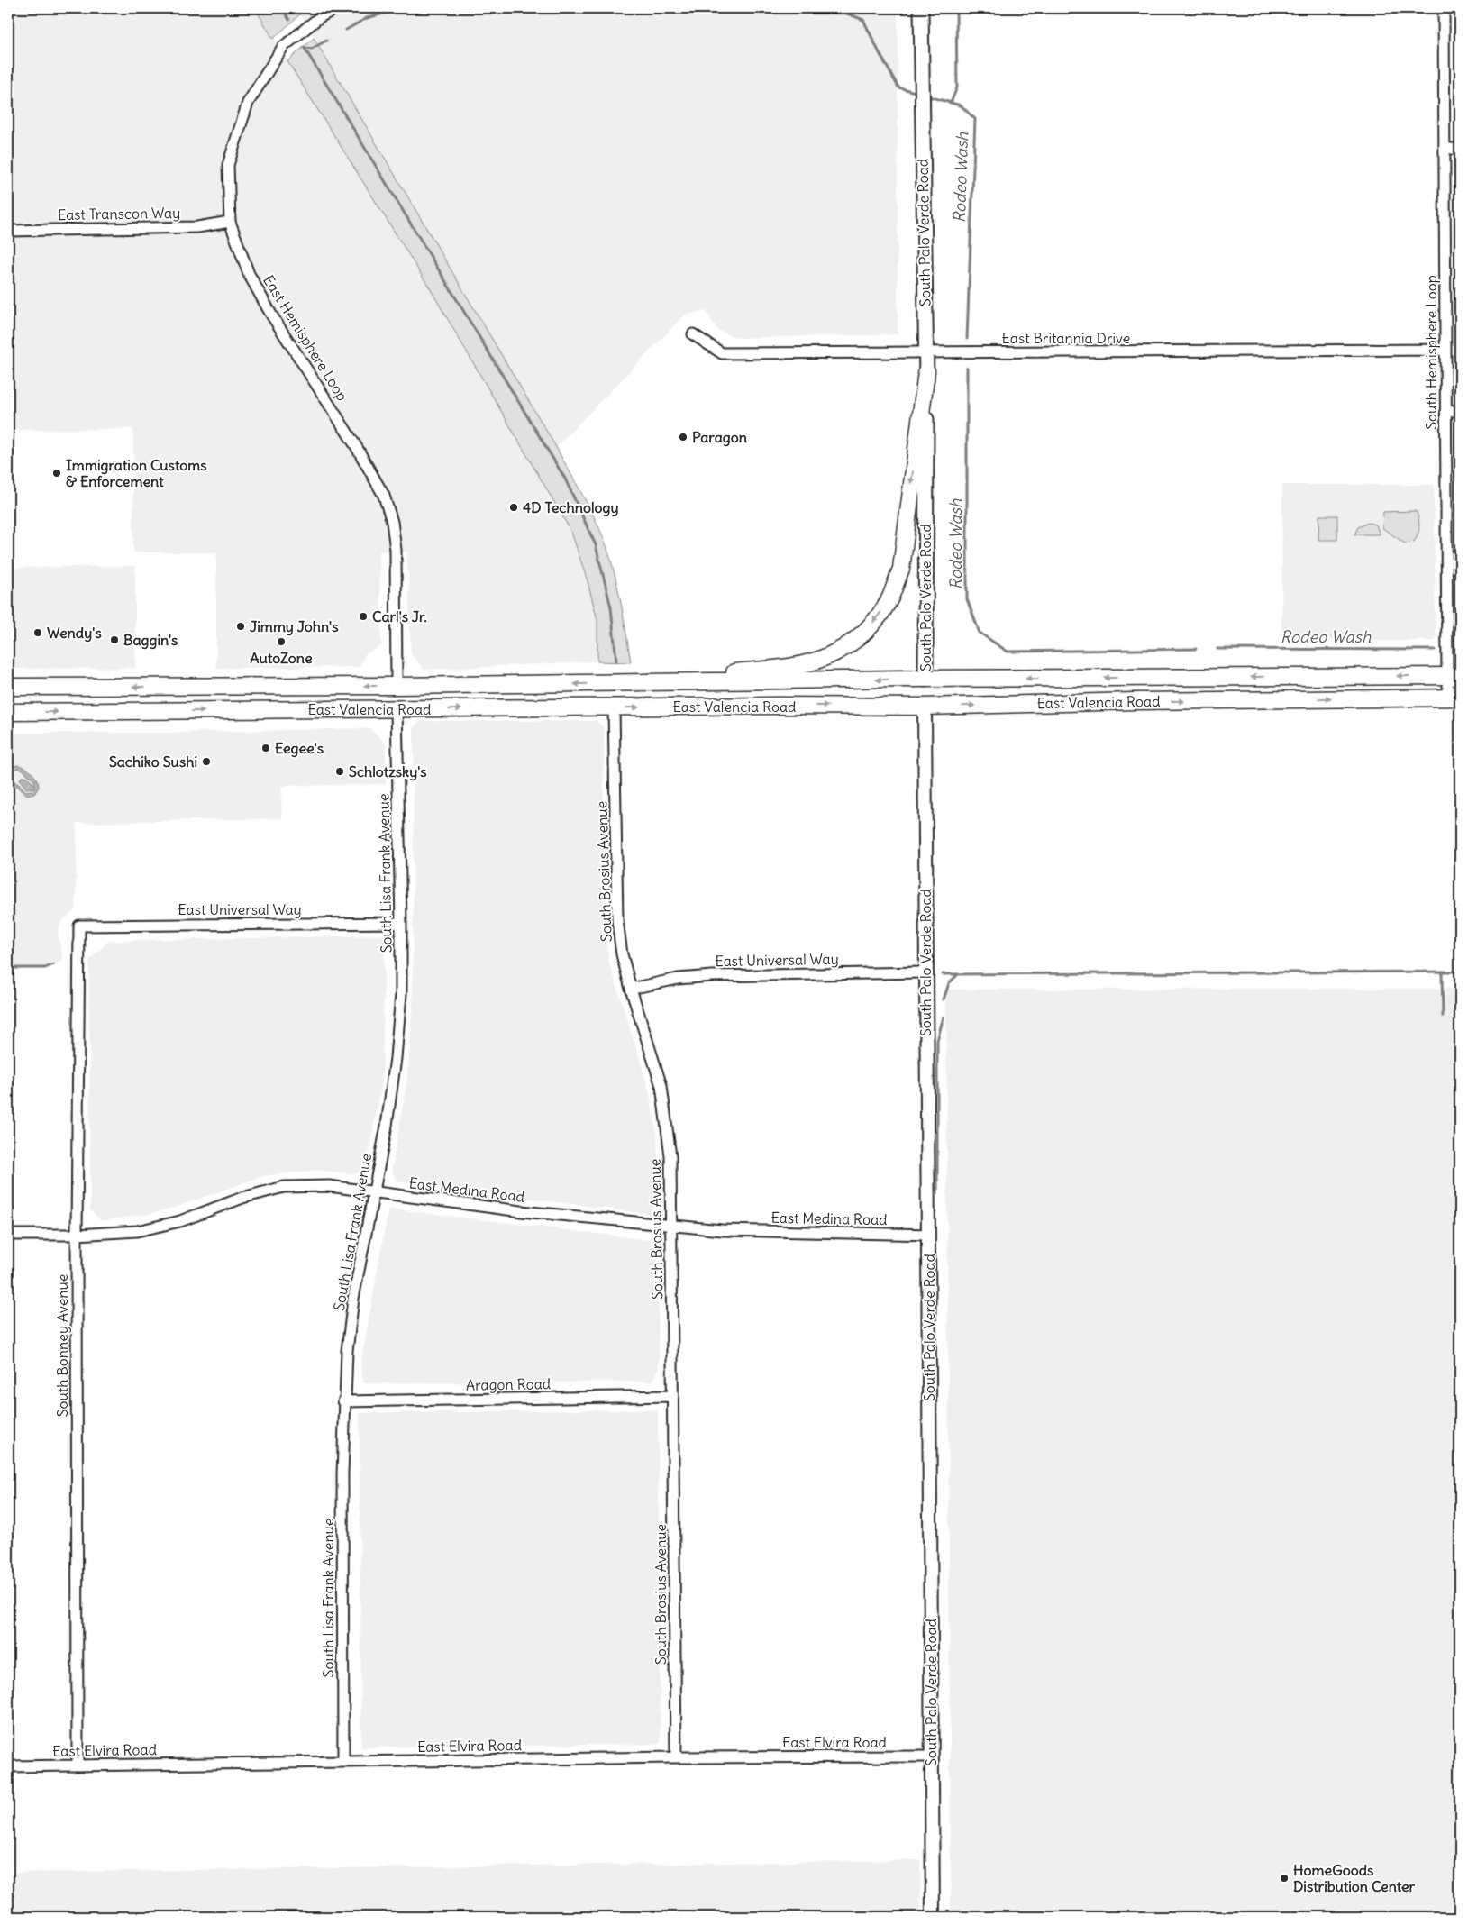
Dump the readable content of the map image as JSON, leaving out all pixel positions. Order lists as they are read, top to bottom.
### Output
{
  "streets": {
    "main road": ["South Palo Verde Road", "East Valencia Road"],
    "street": [
      "East Transcon Way",
      "East Hemisphere Loop",
      "East Britannia Drive",
      "South Hemisphere Loop",
      "South Brosius Avenue",
      "South Lisa Frank Avenue",
      "East Universal Way",
      "East Medina Road",
      "South Bonney Avenue",
      "Aragon Road",
      "East Elvira Road"
    ]
  },
  "crossings": [
    ["East Transcon Way", "East Hemisphere Loop"],
    ["South Palo Verde Road", "East Britannia Drive"],
    ["South Palo Verde Road", "East Valencia Road"],
    ["South Palo Verde Road", "East Universal Way"],
    ["South Palo Verde Road", "East Medina Road"],
    ["South Palo Verde Road", "East Elvira Road"],
    ["East Hemisphere Loop", "East Valencia Road"],
    ["East Britannia Drive", "South Hemisphere Loop"],
    ["South Hemisphere Loop", "East Valencia Road"],
    ["East Valencia Road", "South Brosius Avenue"],
    ["East Valencia Road", "South Lisa Frank Avenue"],
    ["South Brosius Avenue", "East Universal Way"],
    ["South Brosius Avenue", "East Medina Road"],
    ["South Brosius Avenue", "Aragon Road"],
    ["South Brosius Avenue", "East Elvira Road"],
    ["South Lisa Frank Avenue", "East Universal Way"],
    ["South Lisa Frank Avenue", "East Medina Road"],
    ["South Lisa Frank Avenue", "Aragon Road"],
    ["South Lisa Frank Avenue", "East Elvira Road"],
    ["East Universal Way", "South Bonney Avenue"],
    ["East Medina Road", "South Bonney Avenue"],
    ["South Bonney Avenue", "East Elvira Road"]
  ],
  "water": ["Rodeo Wash"],
  "places": [
    "Paragon",
    "Immigration Customs & Enforcement",
    "4D Technology",
    "Carl's Jr.",
    "Jimmy John's",
    "Wendy's",
    "Baggin's",
    "AutoZone",
    "Eegee's",
    "Sachiko Sushi",
    "Schlotzsky's",
    "HomeGoods Distribution Center"
  ]
}
